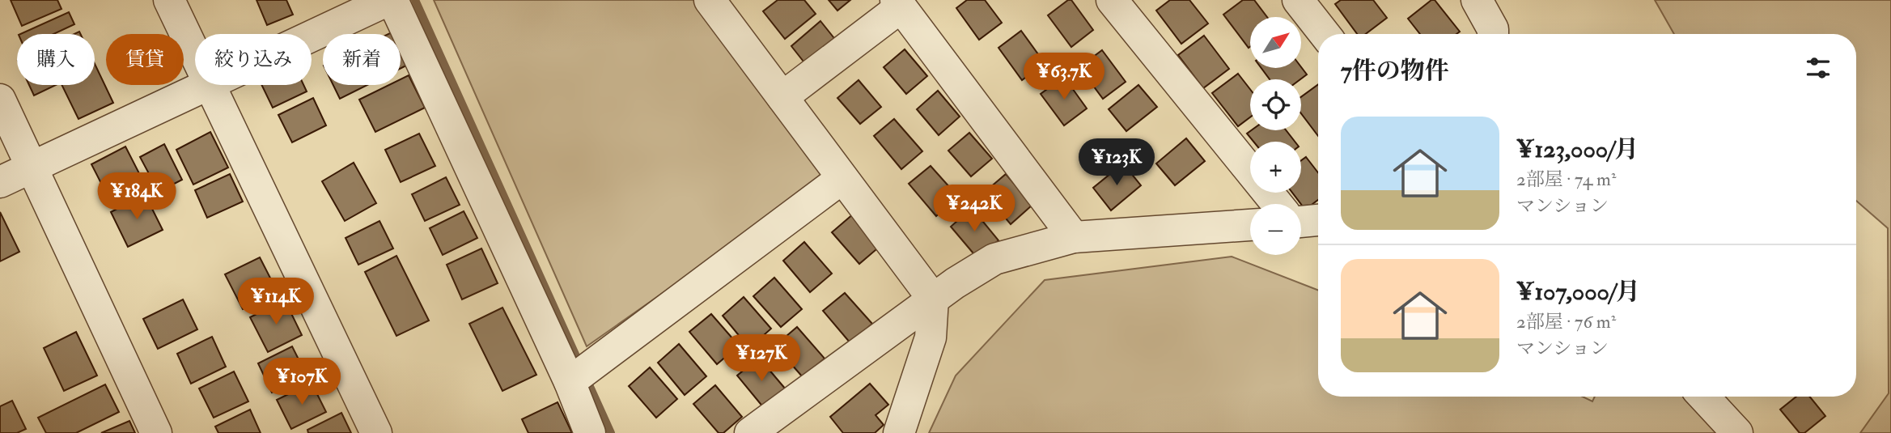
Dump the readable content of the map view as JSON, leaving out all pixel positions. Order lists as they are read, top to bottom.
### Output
{
  "north": "top right",
  "page": {
    "map_buttons": ["+", "−"],
    "chip": [
      "購入",
      "賃貸",
      "絞り込み",
      "新着"
    ],
    "heading": "7件の物件",
    "price": [
      "¥63.7K",
      "¥123K",
      "¥184K",
      "¥242K",
      "¥114K",
      "¥127K",
      "¥107K"
    ],
    "list": [
      {
        "name": "¥123,000/月",
        "note": "2部屋 · 74 m² · マンション"
      },
      {
        "name": "¥107,000/月",
        "note": "2部屋 · 76 m² · マンション"
      }
    ]
  }
}
